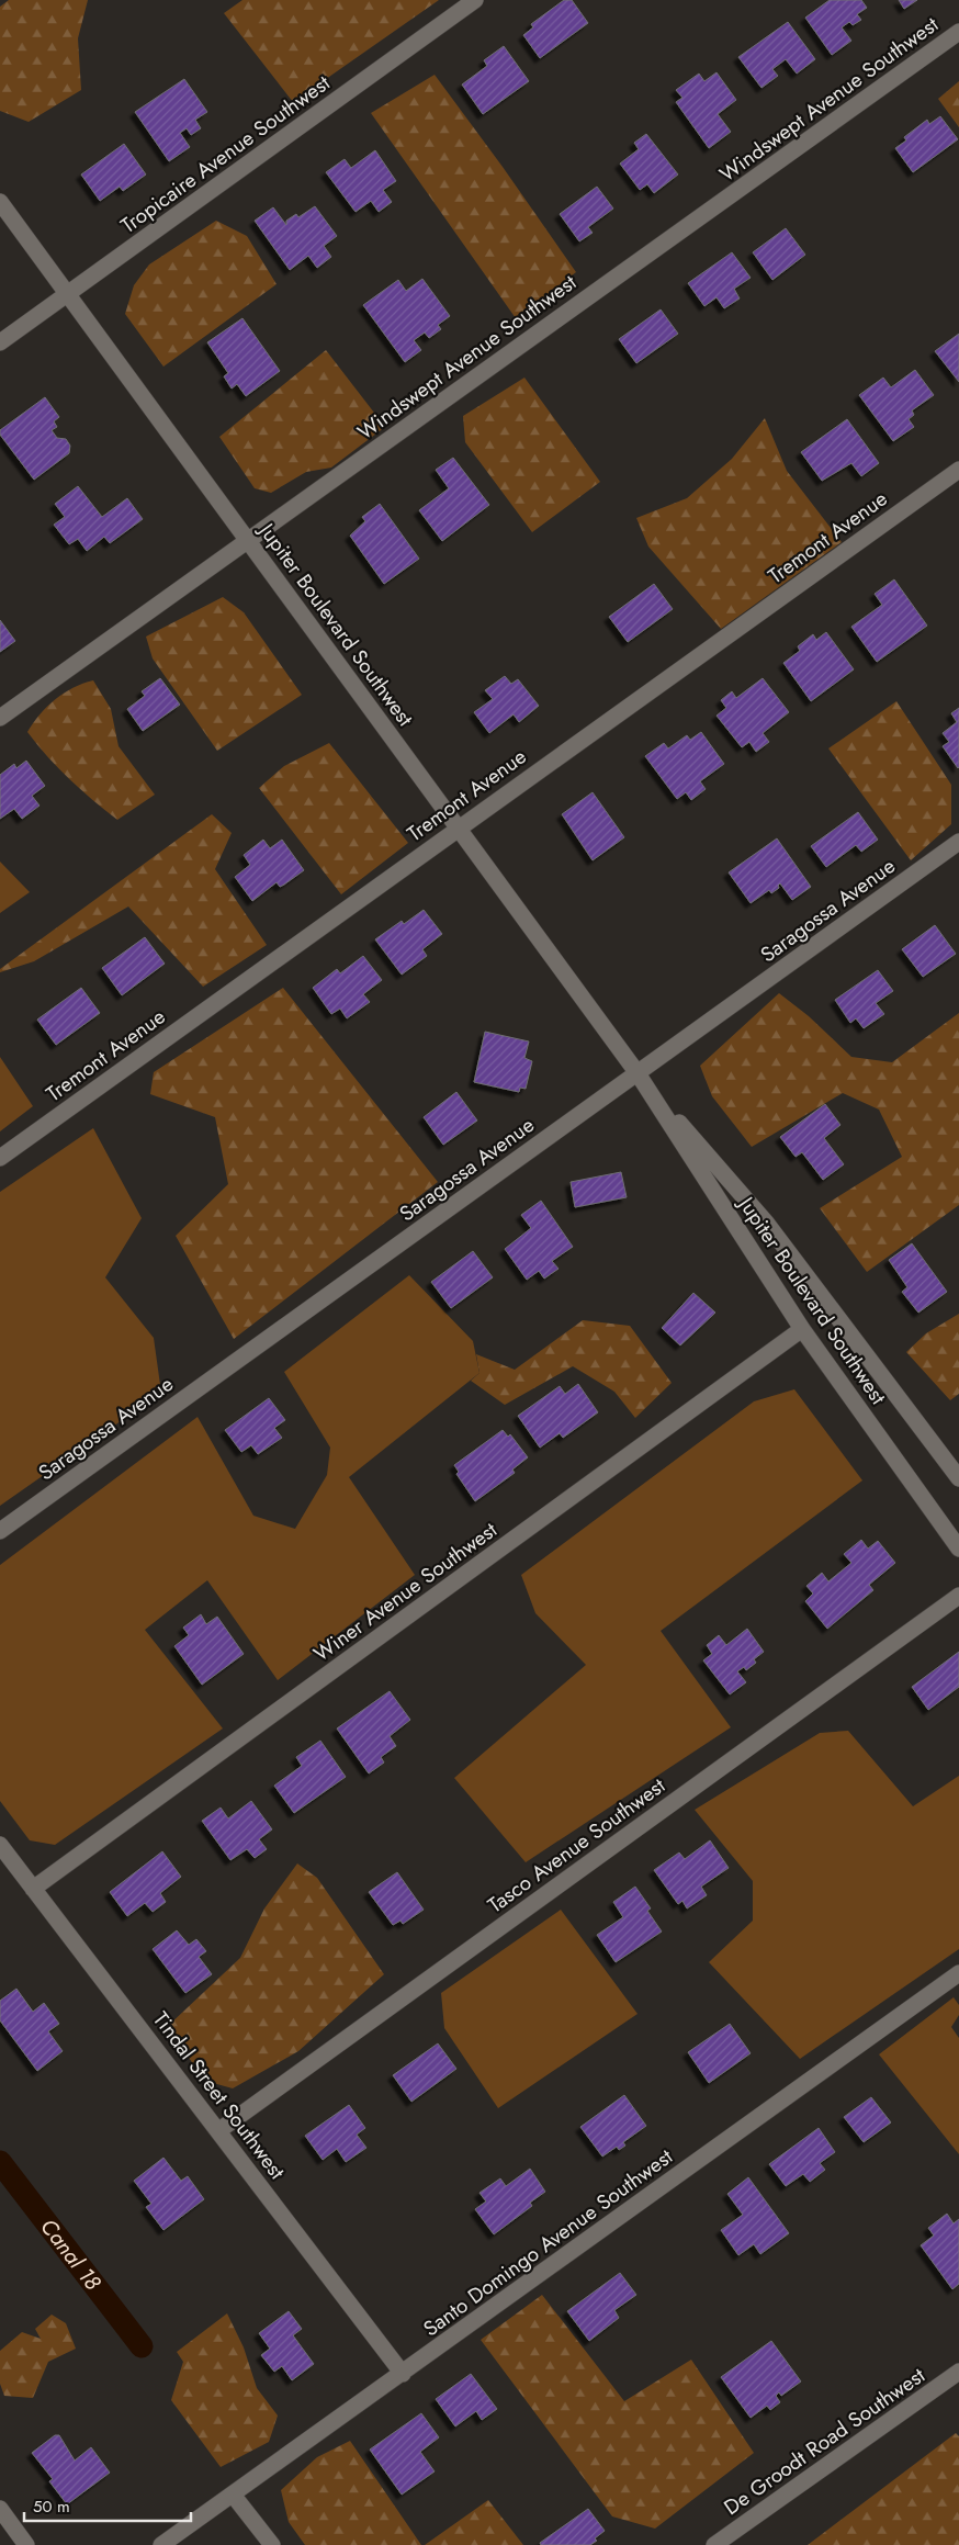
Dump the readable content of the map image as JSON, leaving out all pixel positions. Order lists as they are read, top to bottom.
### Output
{
  "streets": {
    "street": [
      "Windswept Avenue Southwest",
      "Tropicaire Avenue Southwest",
      "Tremont Avenue",
      "Jupiter Boulevard Southwest",
      "Saragossa Avenue",
      "Winer Avenue Southwest",
      "Tasco Avenue Southwest",
      "Tindal Street Southwest",
      "Santo Domingo Avenue Southwest",
      "De Groodt Road Southwest"
    ]
  },
  "crossings": [
    ["Windswept Avenue Southwest", "Jupiter Boulevard Southwest"],
    ["Tropicaire Avenue Southwest", "Jupiter Boulevard Southwest"],
    ["Tremont Avenue", "Jupiter Boulevard Southwest"],
    ["Jupiter Boulevard Southwest", "Saragossa Avenue"],
    ["Jupiter Boulevard Southwest", "Winer Avenue Southwest"],
    ["Winer Avenue Southwest", "Tindal Street Southwest"],
    ["Tasco Avenue Southwest", "Tindal Street Southwest"],
    ["Tindal Street Southwest", "Santo Domingo Avenue Southwest"]
  ],
  "water": ["Canal 18"],
  "scale_bar": "50 m"
}
